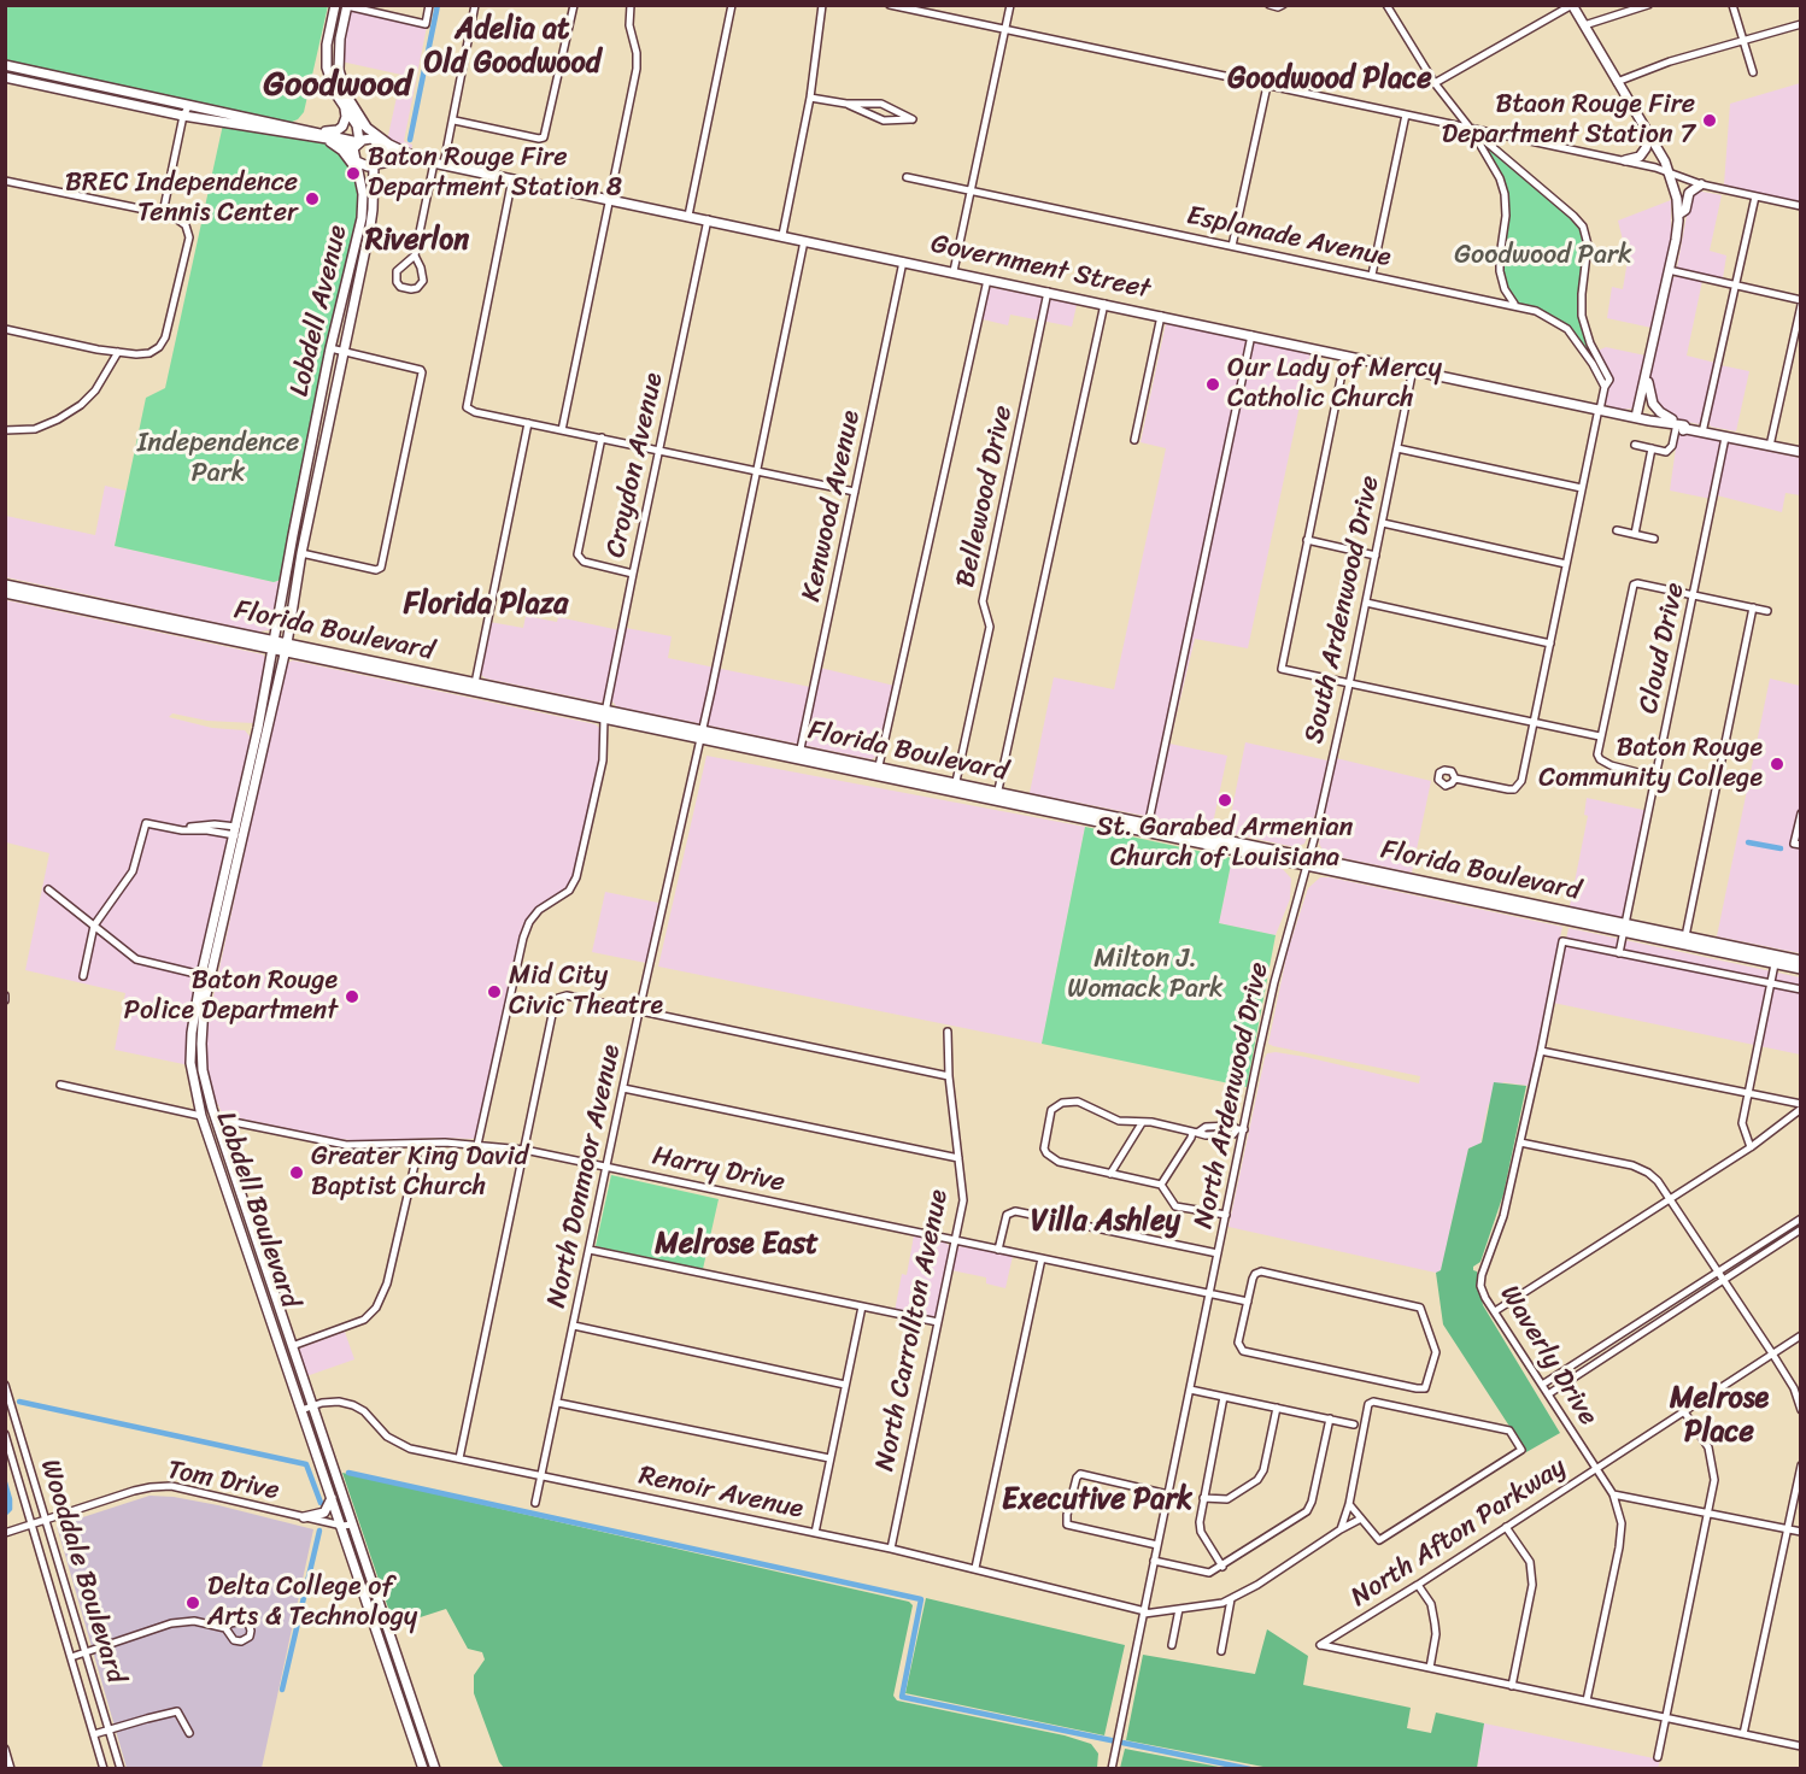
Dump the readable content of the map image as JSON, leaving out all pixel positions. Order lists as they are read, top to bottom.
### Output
{
  "streets": {
    "main road": [
      "Government Street",
      "Lobdell Avenue",
      "Florida Boulevard",
      "Lobdell Boulevard"
    ],
    "street": [
      "Esplanade Avenue",
      "Croydon Avenue",
      "Bellewood Drive",
      "Kenwood Avenue",
      "South Ardenwood Drive",
      "Cloud Drive",
      "North Ardenwood Drive",
      "Harry Drive",
      "North Donmoor Avenue",
      "North Carrollton Avenue",
      "Waverly Drive",
      "Tom Drive",
      "Renoir Avenue",
      "North Afton Parkway",
      "Wooddale Boulevard"
    ]
  },
  "crossings": [
    ["Government Street", "Lobdell Avenue"],
    ["Government Street", "Croydon Avenue"],
    ["Government Street", "Bellewood Drive"],
    ["Government Street", "Kenwood Avenue"],
    ["Government Street", "South Ardenwood Drive"],
    ["Government Street", "Cloud Drive"],
    ["Government Street", "North Donmoor Avenue"],
    ["Lobdell Avenue", "Florida Boulevard"],
    ["Lobdell Avenue", "Lobdell Boulevard"],
    ["Croydon Avenue", "Florida Boulevard"],
    ["Croydon Avenue", "Harry Drive"],
    ["Bellewood Drive", "Florida Boulevard"],
    ["Kenwood Avenue", "Florida Boulevard"],
    ["South Ardenwood Drive", "Florida Boulevard"],
    ["South Ardenwood Drive", "North Ardenwood Drive"],
    ["Florida Boulevard", "Cloud Drive"],
    ["Florida Boulevard", "North Ardenwood Drive"],
    ["Florida Boulevard", "North Donmoor Avenue"],
    ["Florida Boulevard", "Lobdell Boulevard"],
    ["Cloud Drive", "Waverly Drive"],
    ["North Ardenwood Drive", "Harry Drive"],
    ["North Ardenwood Drive", "Renoir Avenue"],
    ["Harry Drive", "North Donmoor Avenue"],
    ["Harry Drive", "Lobdell Boulevard"],
    ["Harry Drive", "North Carrollton Avenue"],
    ["North Donmoor Avenue", "Renoir Avenue"],
    ["Lobdell Boulevard", "Tom Drive"],
    ["Lobdell Boulevard", "Renoir Avenue"],
    ["North Carrollton Avenue", "Renoir Avenue"],
    ["Waverly Drive", "North Afton Parkway"],
    ["Tom Drive", "Wooddale Boulevard"]
  ],
  "districts": [
    "Adelia at Old Goodwood",
    "Goodwood Place",
    "Goodwood",
    "Riverlon",
    "Florida Plaza",
    "Villa Ashley",
    "Melrose East",
    "Melrose Place",
    "Executive Park"
  ],
  "parks": ["Goodwood Park", "Independence Park", "Milton J. Womack Park"],
  "places": [
    "Btaon Rouge Fire Department Station 7",
    "Baton Rouge Fire Department Station 8",
    "BREC Independence Tennis Center",
    "Our Lady of Mercy Catholic Church",
    "Baton Rouge Community College",
    "St. Garabed Armenian Church of Louisiana",
    "Mid City Civic Theatre",
    "Baton Rouge Police Department",
    "Greater King David Baptist Church",
    "Delta College of Arts & Technology"
  ]
}
